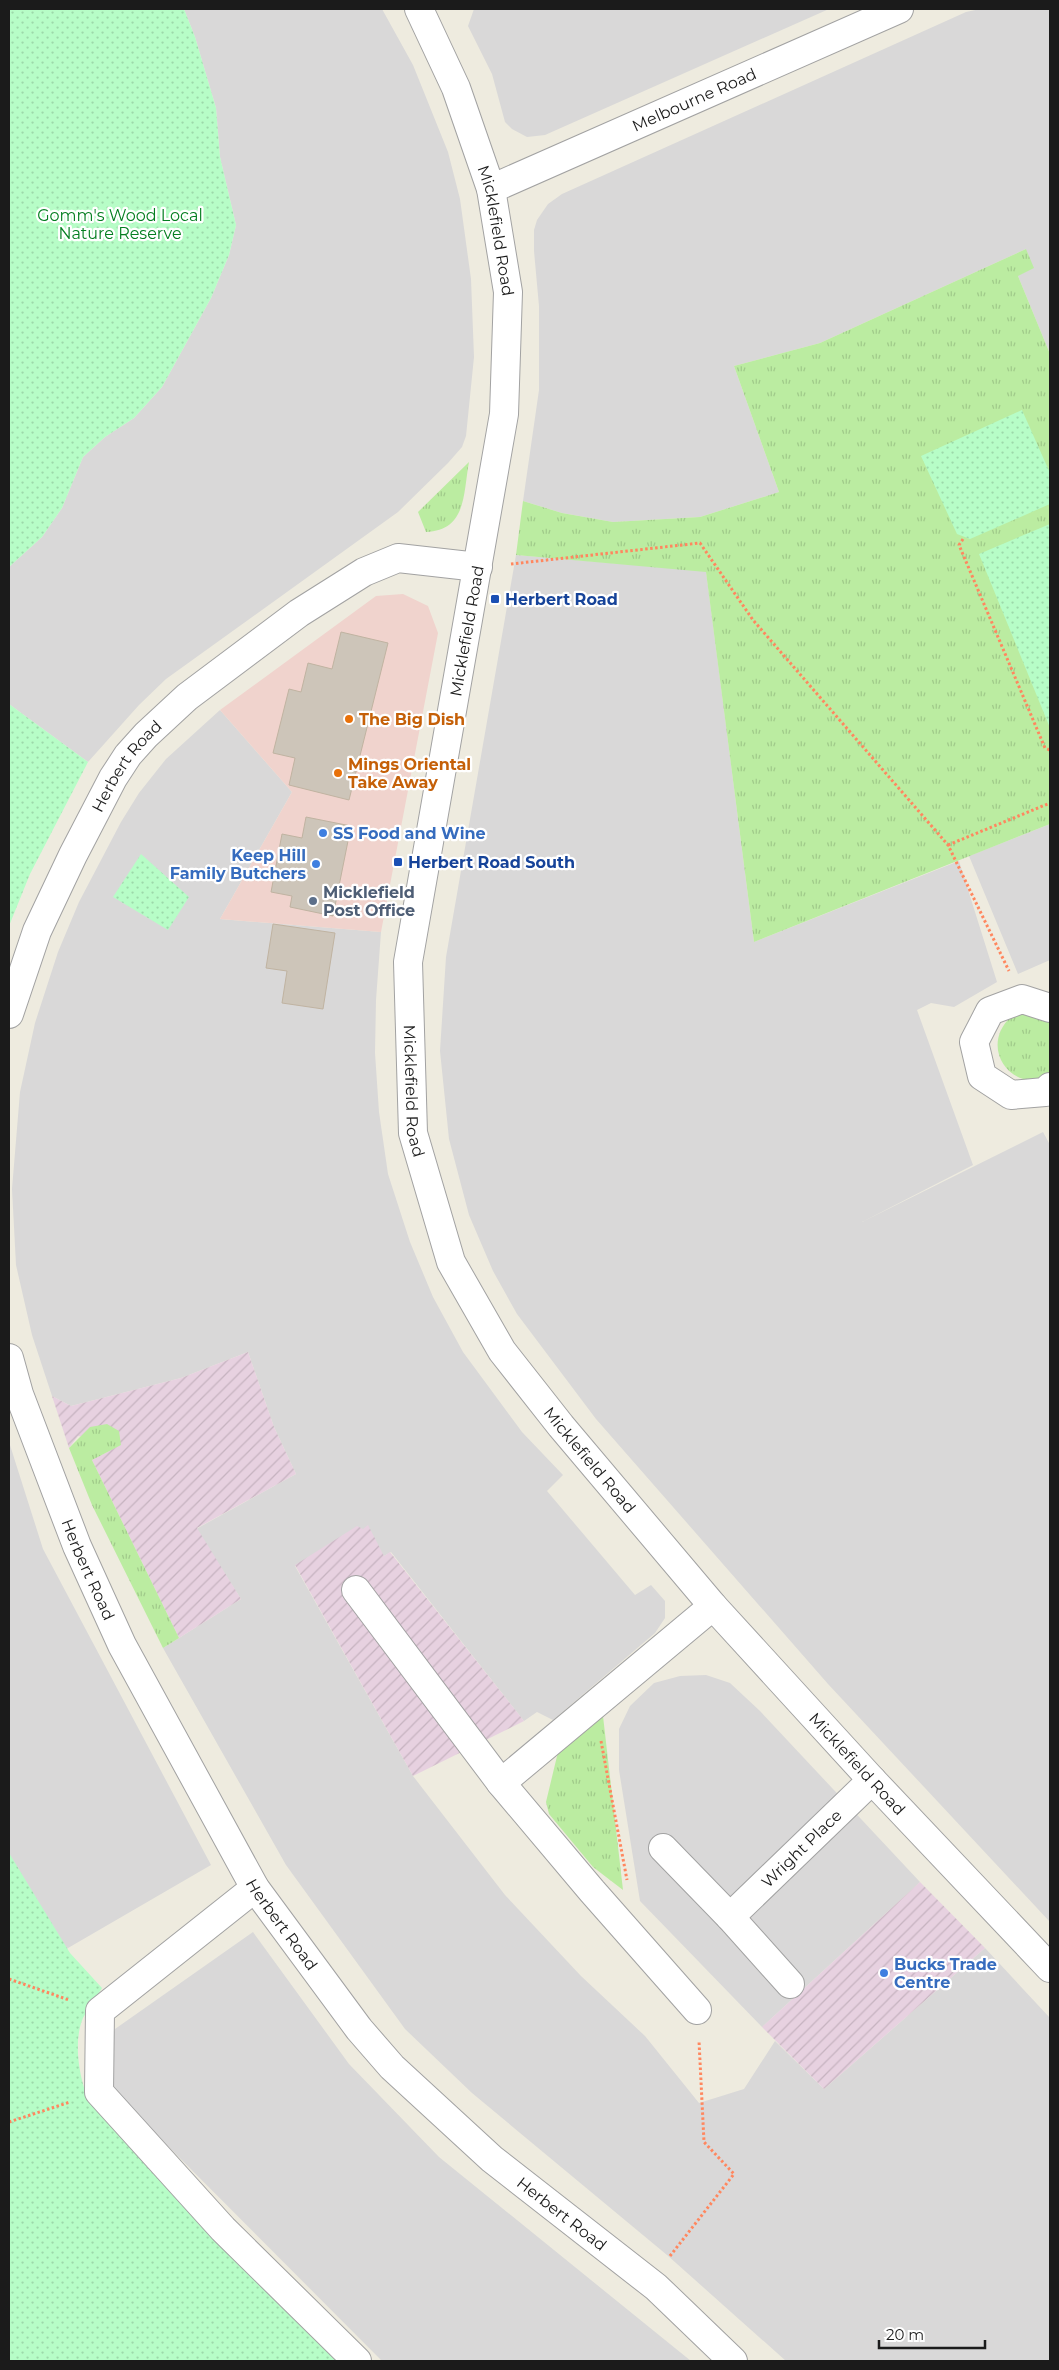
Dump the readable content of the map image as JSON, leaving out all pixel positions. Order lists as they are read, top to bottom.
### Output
{
  "streets": {
    "street": [
      "Melbourne Road",
      "Micklefield Road",
      "Herbert Road",
      "Wright Place"
    ]
  },
  "crossings": [
    ["Melbourne Road", "Micklefield Road"],
    ["Micklefield Road", "Herbert Road"],
    ["Micklefield Road", "Wright Place"]
  ],
  "parks": ["Gomm's Wood Local Nature Reserve"],
  "places": {
    "transit": ["Herbert Road", "Herbert Road South"],
    "other": [
      "The Big Dish",
      "Mings Oriental Take Away",
      "SS Food and Wine",
      "Keep Hill Family Butchers",
      "Micklefield Post Office",
      "Bucks Trade Centre"
    ]
  },
  "scale_bar": "20 m"
}
